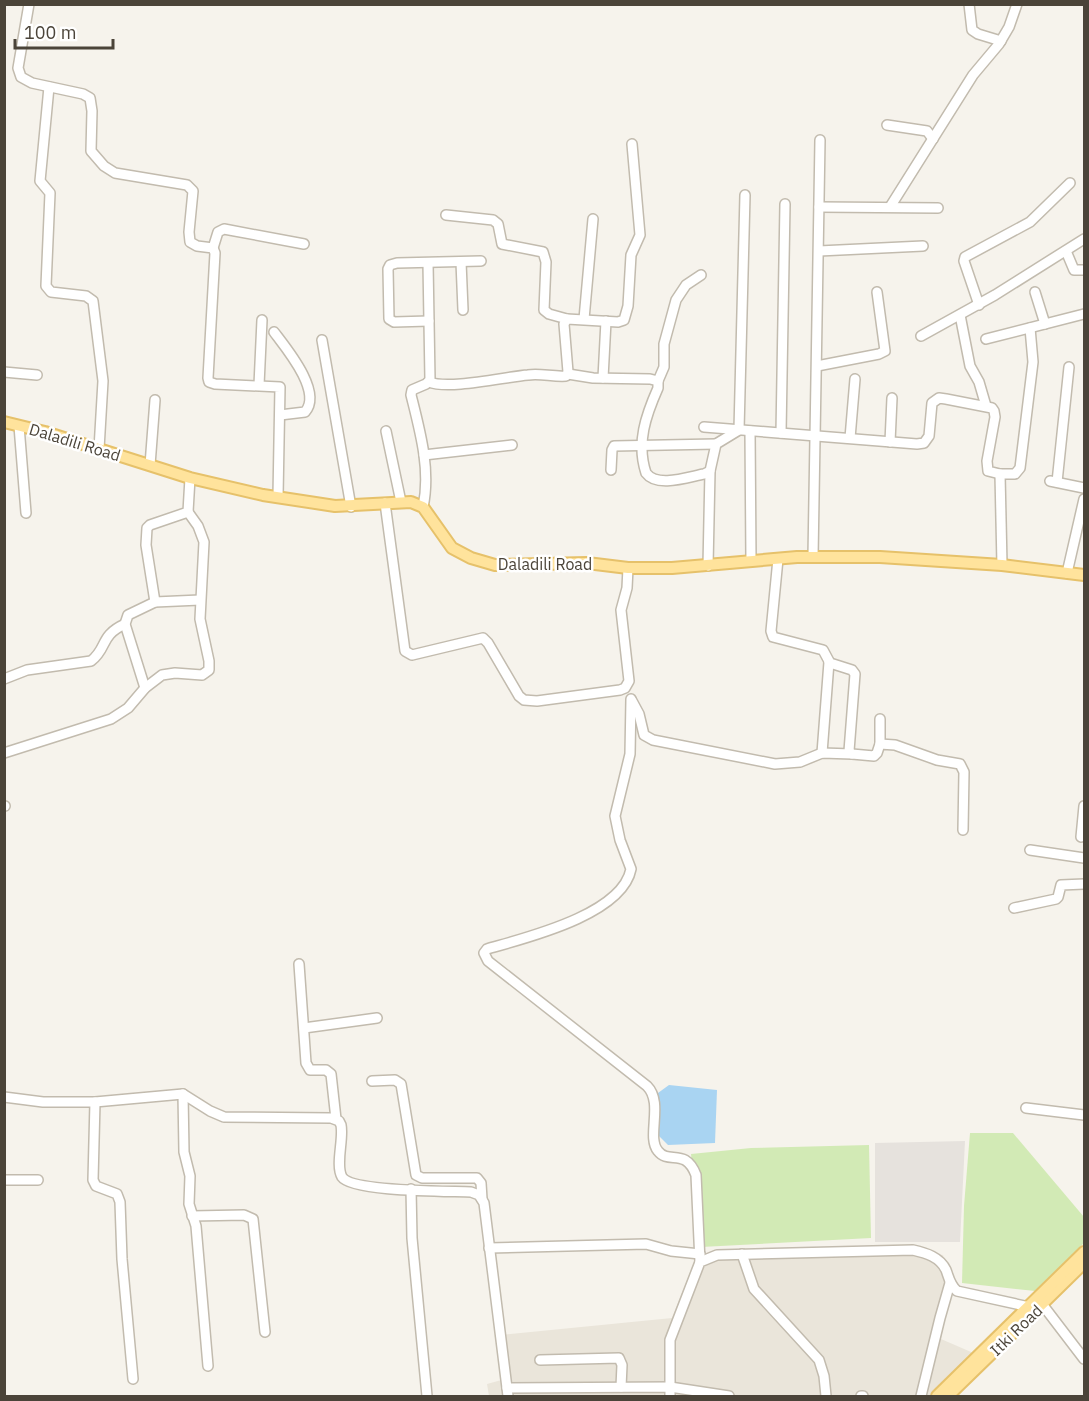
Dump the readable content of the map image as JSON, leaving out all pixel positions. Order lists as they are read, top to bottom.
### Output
{
  "streets": {
    "main road": ["Daladili Road", "Itki Road"]
  },
  "scale_bar": "100 m"
}
